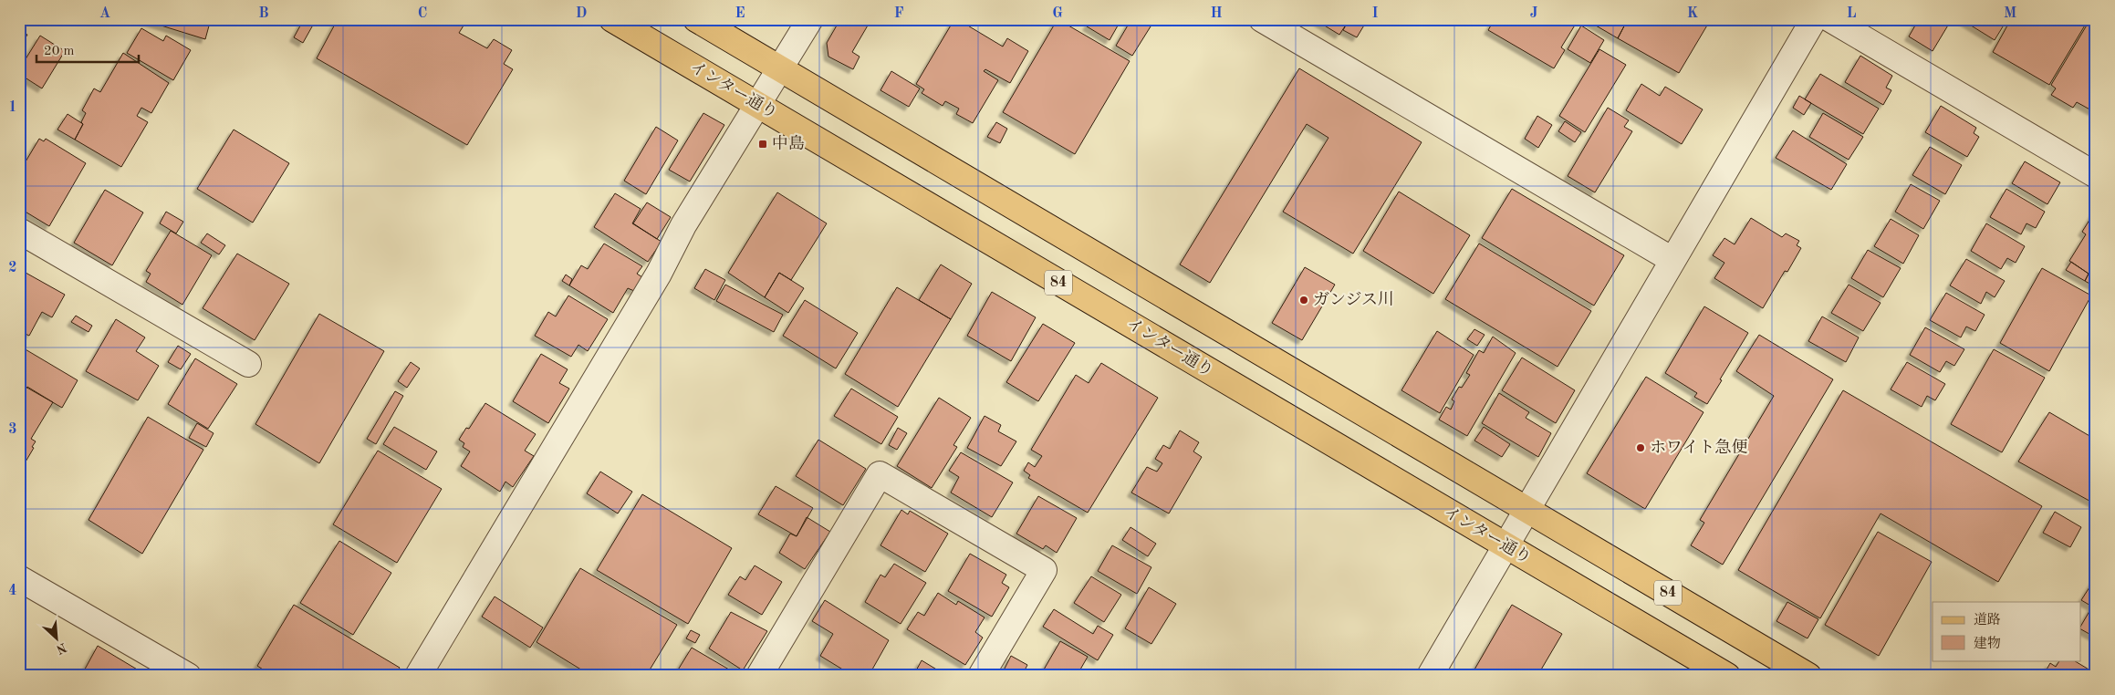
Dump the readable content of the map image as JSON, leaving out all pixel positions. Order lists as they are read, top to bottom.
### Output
{
  "streets": {
    "main road": ["インター通り", "84"]
  },
  "places": {
    "transit": ["中島"],
    "other": ["ガンジス川", "ホワイト急便"]
  },
  "legend": ["道路", "建物"],
  "scale_bar": "20 m",
  "north": "bottom right",
  "grid": {
    "columns": [
      "A",
      "B",
      "C",
      "D",
      "E",
      "F",
      "G",
      "H",
      "I",
      "J",
      "K",
      "L",
      "M"
    ],
    "rows": [
      "1",
      "2",
      "3",
      "4"
    ]
  }
}
